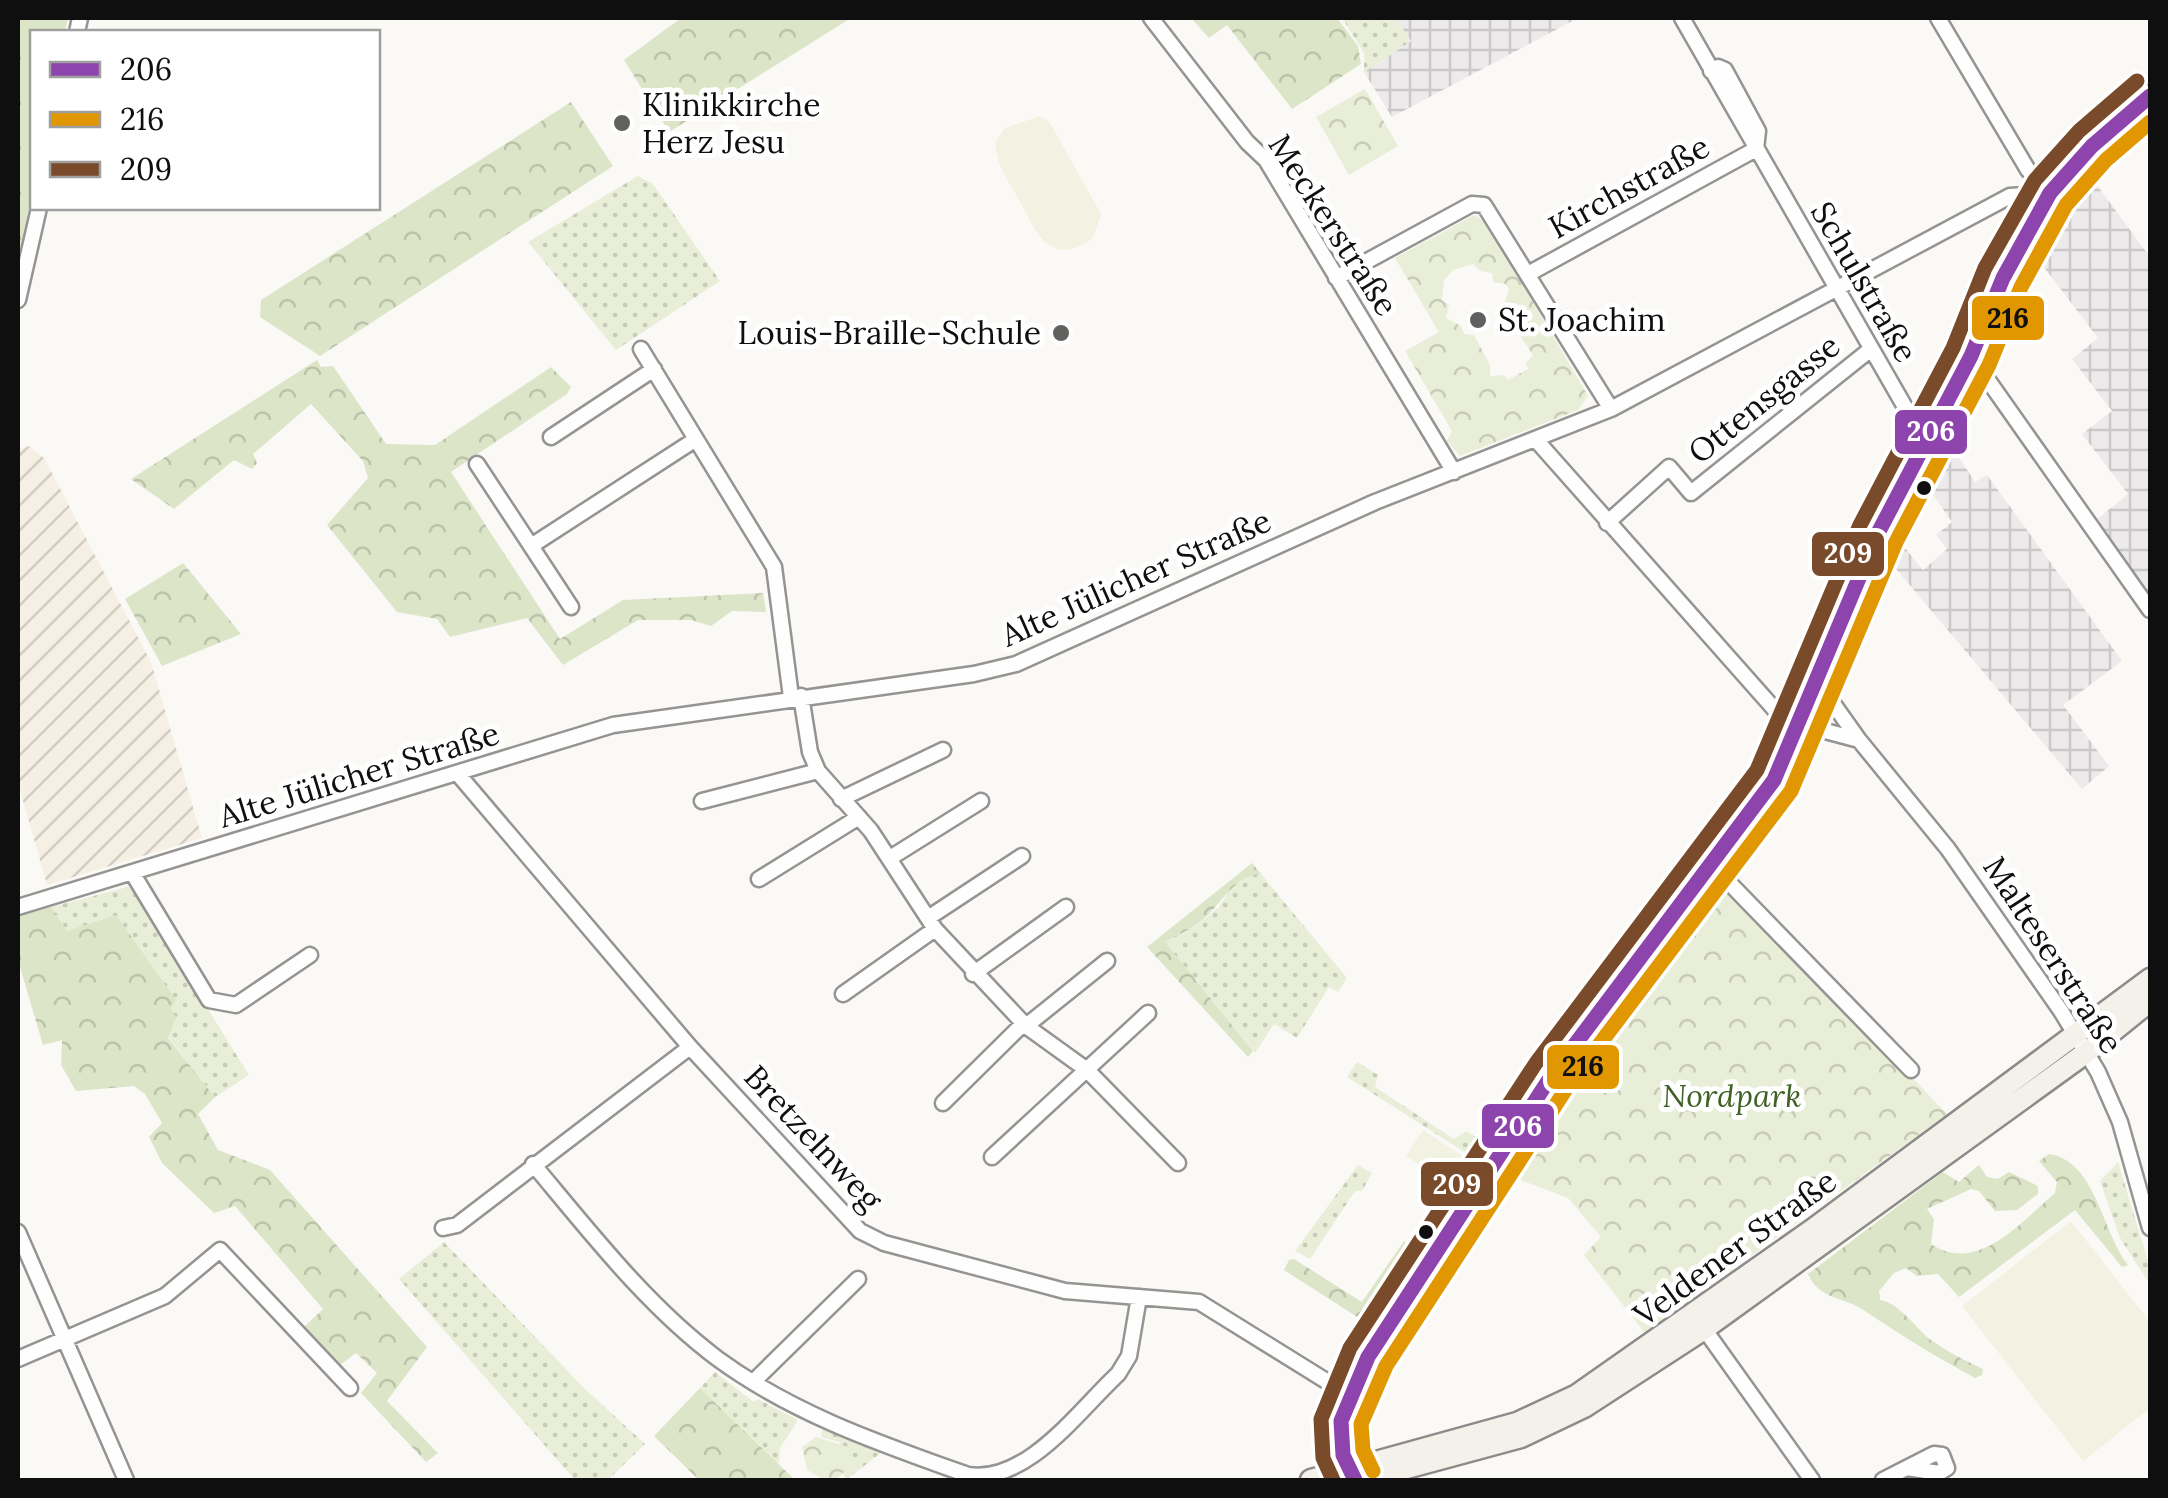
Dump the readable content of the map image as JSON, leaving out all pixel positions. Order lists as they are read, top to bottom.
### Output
{
  "streets": {
    "street": [
      "Kirchstraße",
      "Meckerstraße",
      "Schulstraße",
      "Ottensgasse",
      "Alte Jülicher Straße",
      "Malteserstraße",
      "Bretzelnweg",
      "Veldener Straße"
    ]
  },
  "crossings": [
    ["Kirchstraße", "Schulstraße"],
    ["Meckerstraße", "Alte Jülicher Straße"],
    ["Schulstraße", "Ottensgasse"],
    ["Schulstraße", "Alte Jülicher Straße"],
    ["Alte Jülicher Straße", "Bretzelnweg"],
    ["Malteserstraße", "Veldener Straße"]
  ],
  "parks": ["Nordpark"],
  "places": ["Klinikkirche Herz Jesu", "St. Joachim", "Louis-Braille-Schule"],
  "lines": ["transit line 209", "transit line 206", "transit line 216"],
  "legend": ["206", "216", "209"]
}
